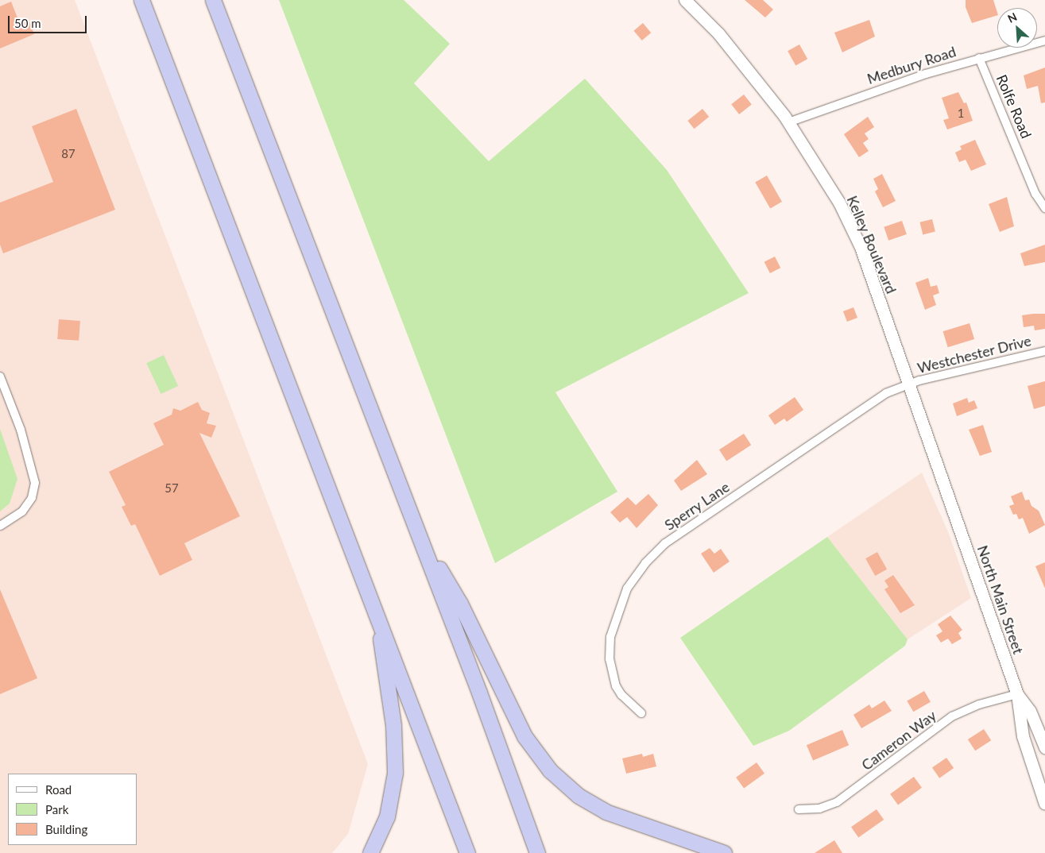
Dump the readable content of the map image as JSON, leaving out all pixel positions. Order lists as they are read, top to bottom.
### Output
{
  "streets": {
    "main road": ["Kelley Boulevard", "North Main Street"],
    "street": [
      "Medbury Road",
      "Rolfe Road",
      "Westchester Drive",
      "Sperry Lane",
      "Cameron Way"
    ]
  },
  "crossings": [
    ["Medbury Road", "Rolfe Road"],
    ["Medbury Road", "Kelley Boulevard"],
    ["Kelley Boulevard", "Westchester Drive"],
    ["Kelley Boulevard", "Sperry Lane"],
    ["Kelley Boulevard", "North Main Street"],
    ["Westchester Drive", "Sperry Lane"],
    ["North Main Street", "Cameron Way"]
  ],
  "house_numbers": ["1", "87", "57"],
  "legend": ["Road", "Park", "Building"],
  "scale_bar": "50 m",
  "north": "top left"
}
